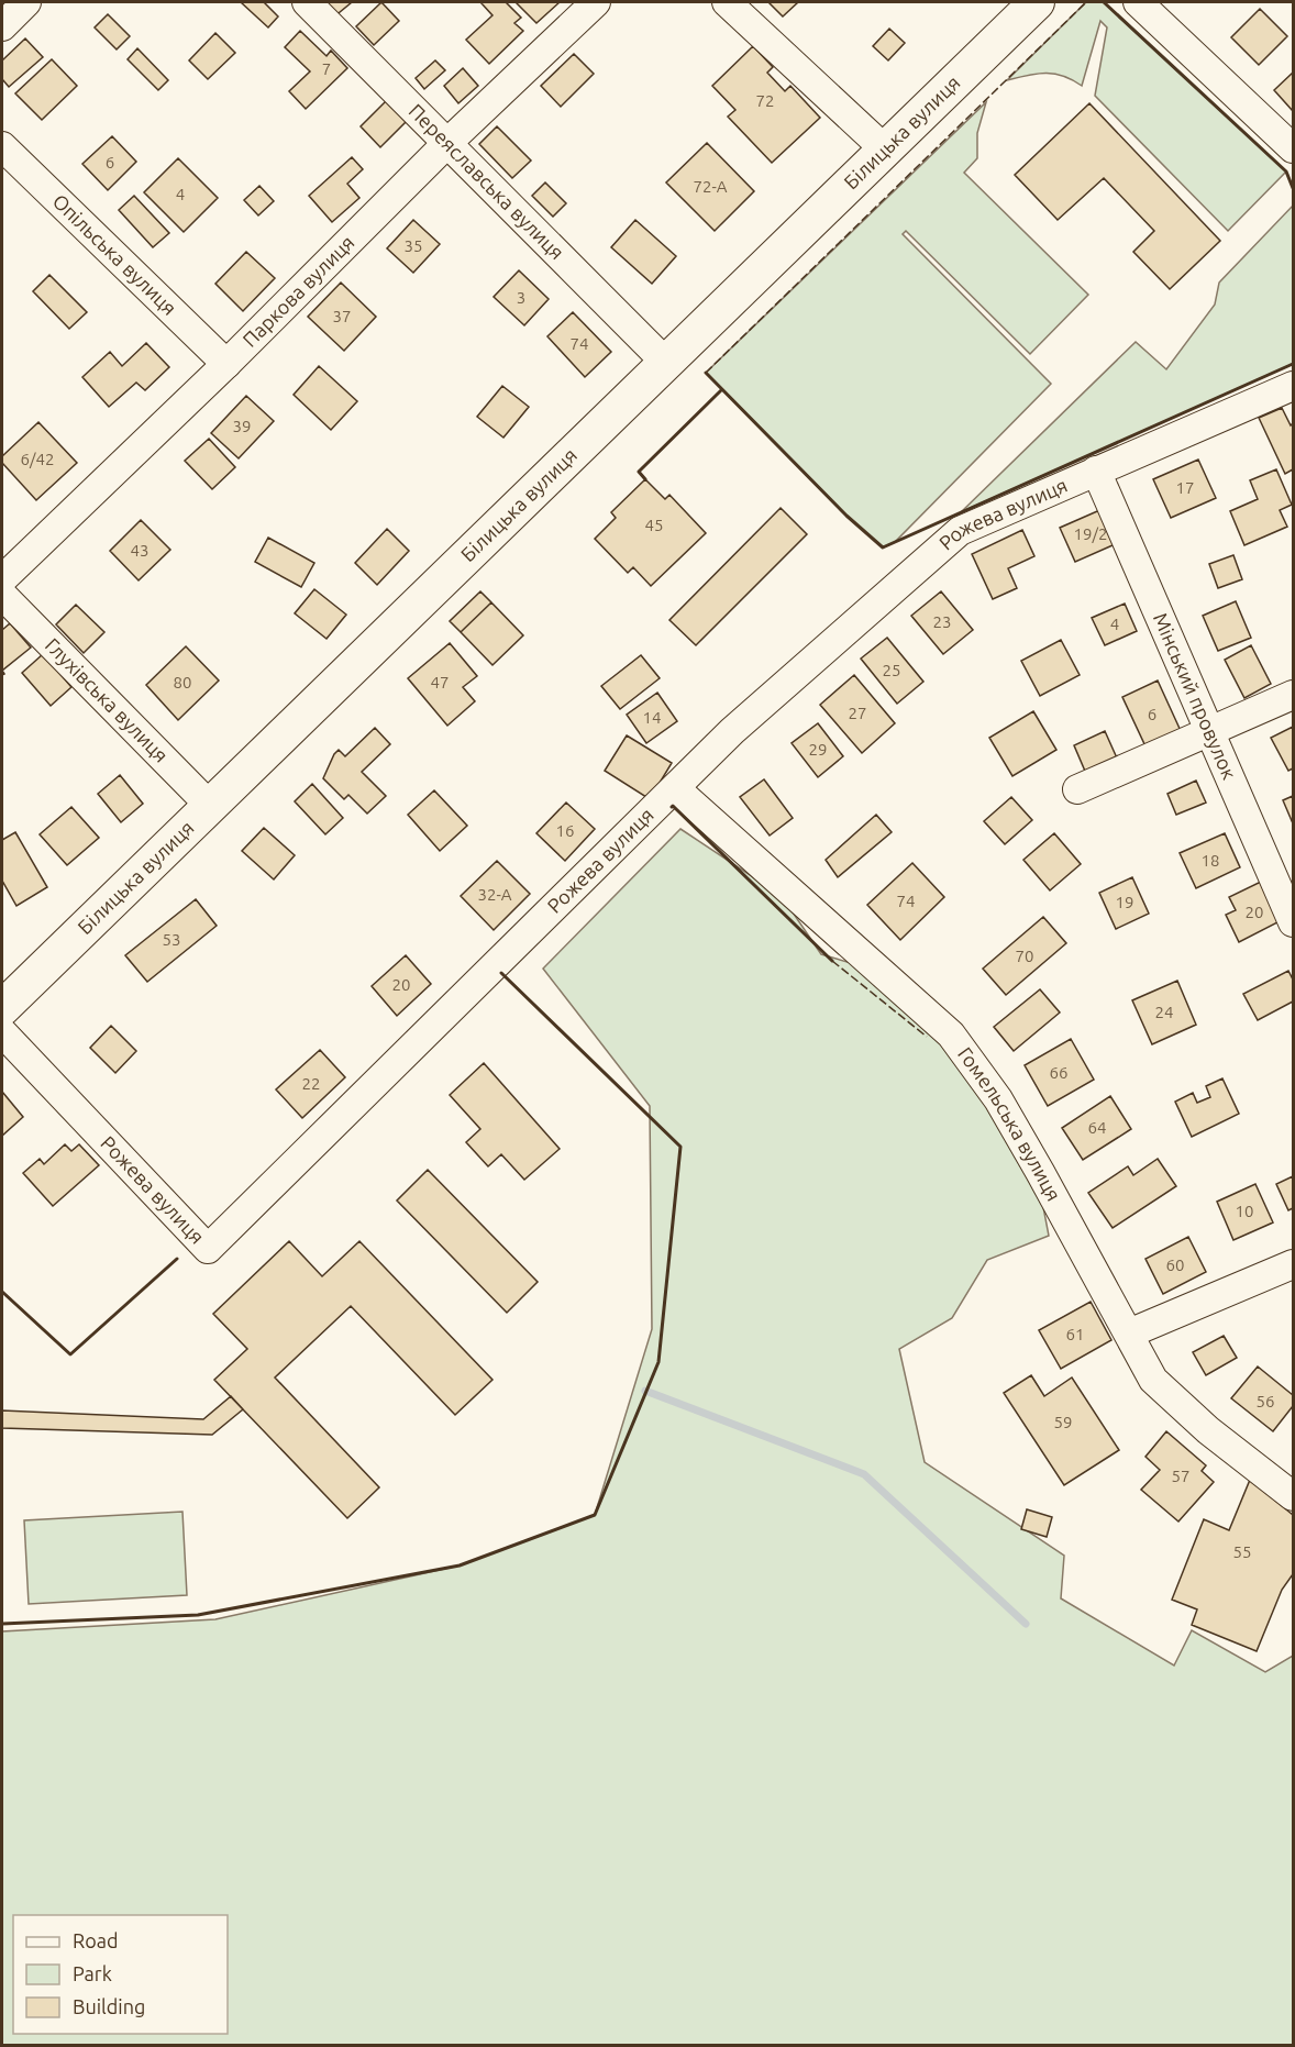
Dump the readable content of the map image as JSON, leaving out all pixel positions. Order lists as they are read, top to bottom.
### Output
{
  "streets": {
    "main road": ["Білицька вулиця"],
    "street": [
      "Переяславська вулиця",
      "Опільська вулиця",
      "Паркова вулиця",
      "Рожева вулиця",
      "Мінський провулок",
      "Глухівська вулиця",
      "Гомельська вулиця"
    ]
  },
  "crossings": [
    ["Білицька вулиця", "Переяславська вулиця"],
    ["Білицька вулиця", "Глухівська вулиця"],
    ["Переяславська вулиця", "Паркова вулиця"],
    ["Опільська вулиця", "Паркова вулиця"],
    ["Рожева вулиця", "Мінський провулок"],
    ["Рожева вулиця", "Гомельська вулиця"]
  ],
  "house_numbers": [
    "7",
    "72",
    "6",
    "72-А",
    "4",
    "35",
    "3",
    "37",
    "74",
    "39",
    "6/42",
    "17",
    "45",
    "19/2",
    "43",
    "23",
    "4",
    "25",
    "80",
    "47",
    "27",
    "6",
    "14",
    "29",
    "16",
    "18",
    "32-А",
    "74",
    "19",
    "20",
    "53",
    "70",
    "20",
    "24",
    "66",
    "22",
    "64",
    "10",
    "60",
    "61",
    "56",
    "59",
    "57",
    "55"
  ],
  "legend": ["Road", "Park", "Building"]
}
